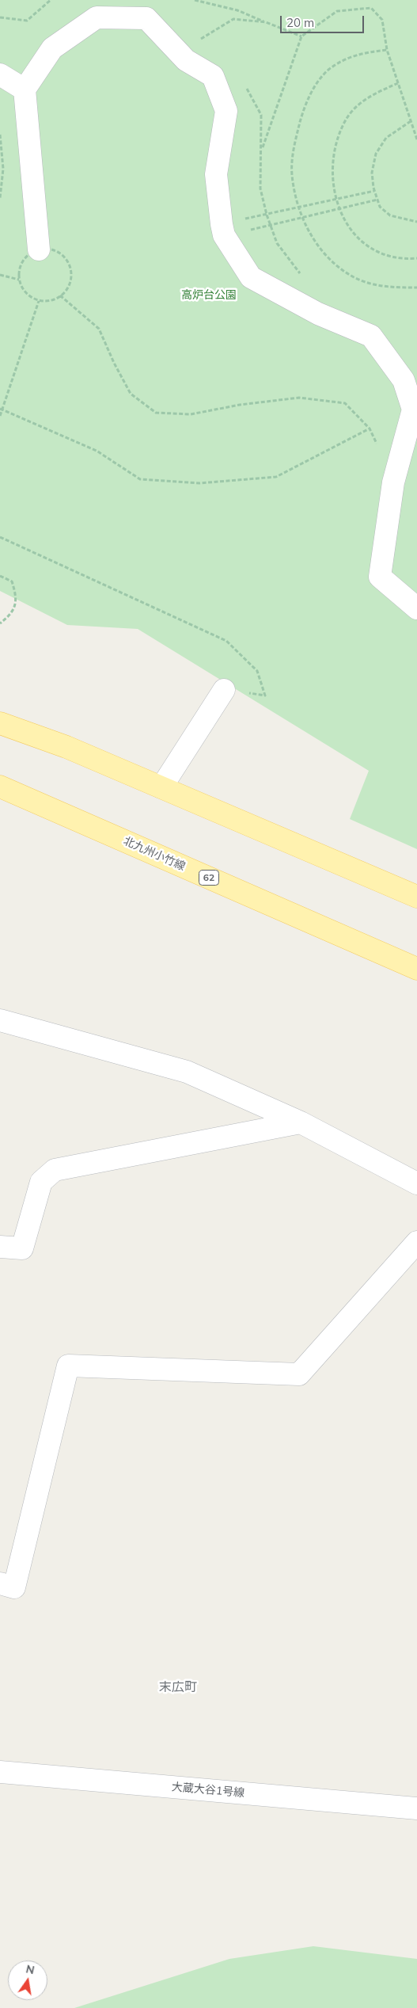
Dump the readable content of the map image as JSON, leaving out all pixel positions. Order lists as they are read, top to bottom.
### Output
{
  "streets": {
    "main road": ["北九州小竹線", "62"],
    "street": ["大蔵大谷1号線"]
  },
  "districts": ["末広町"],
  "parks": ["高炉台公園"],
  "scale_bar": "20 m",
  "north": "top"
}
